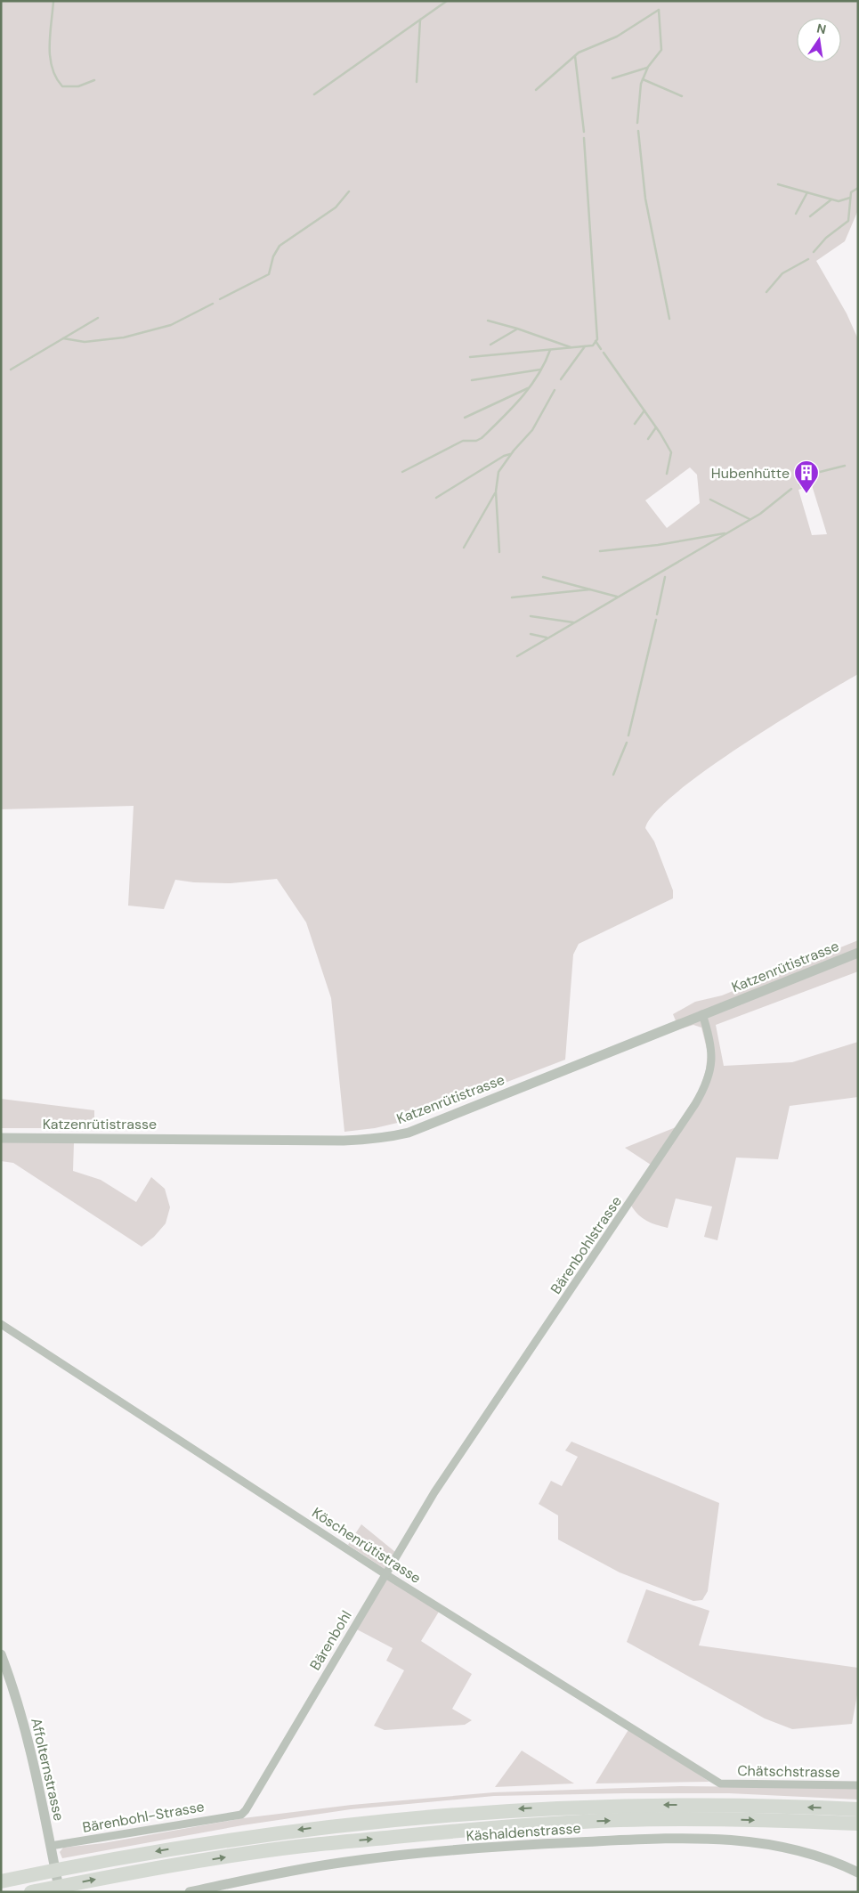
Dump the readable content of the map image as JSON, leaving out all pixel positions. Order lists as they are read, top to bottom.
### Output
{
  "streets": {
    "street": [
      "Katzenrütistrasse",
      "Bärenbohlstrasse",
      "Köschenrütistrasse",
      "Bärenbohl",
      "Affolternstrasse",
      "Chätschstrasse",
      "Bärenbohl-Strasse",
      "Käshaldenstrasse"
    ]
  },
  "crossings": [
    ["Katzenrütistrasse", "Bärenbohlstrasse"],
    ["Bärenbohlstrasse", "Bärenbohl"],
    ["Köschenrütistrasse", "Bärenbohl"],
    ["Köschenrütistrasse", "Chätschstrasse"],
    ["Bärenbohl", "Bärenbohl-Strasse"],
    ["Affolternstrasse", "Bärenbohl-Strasse"]
  ],
  "places": {
    "building": ["Hubenhütte"]
  },
  "north": "top"
}
